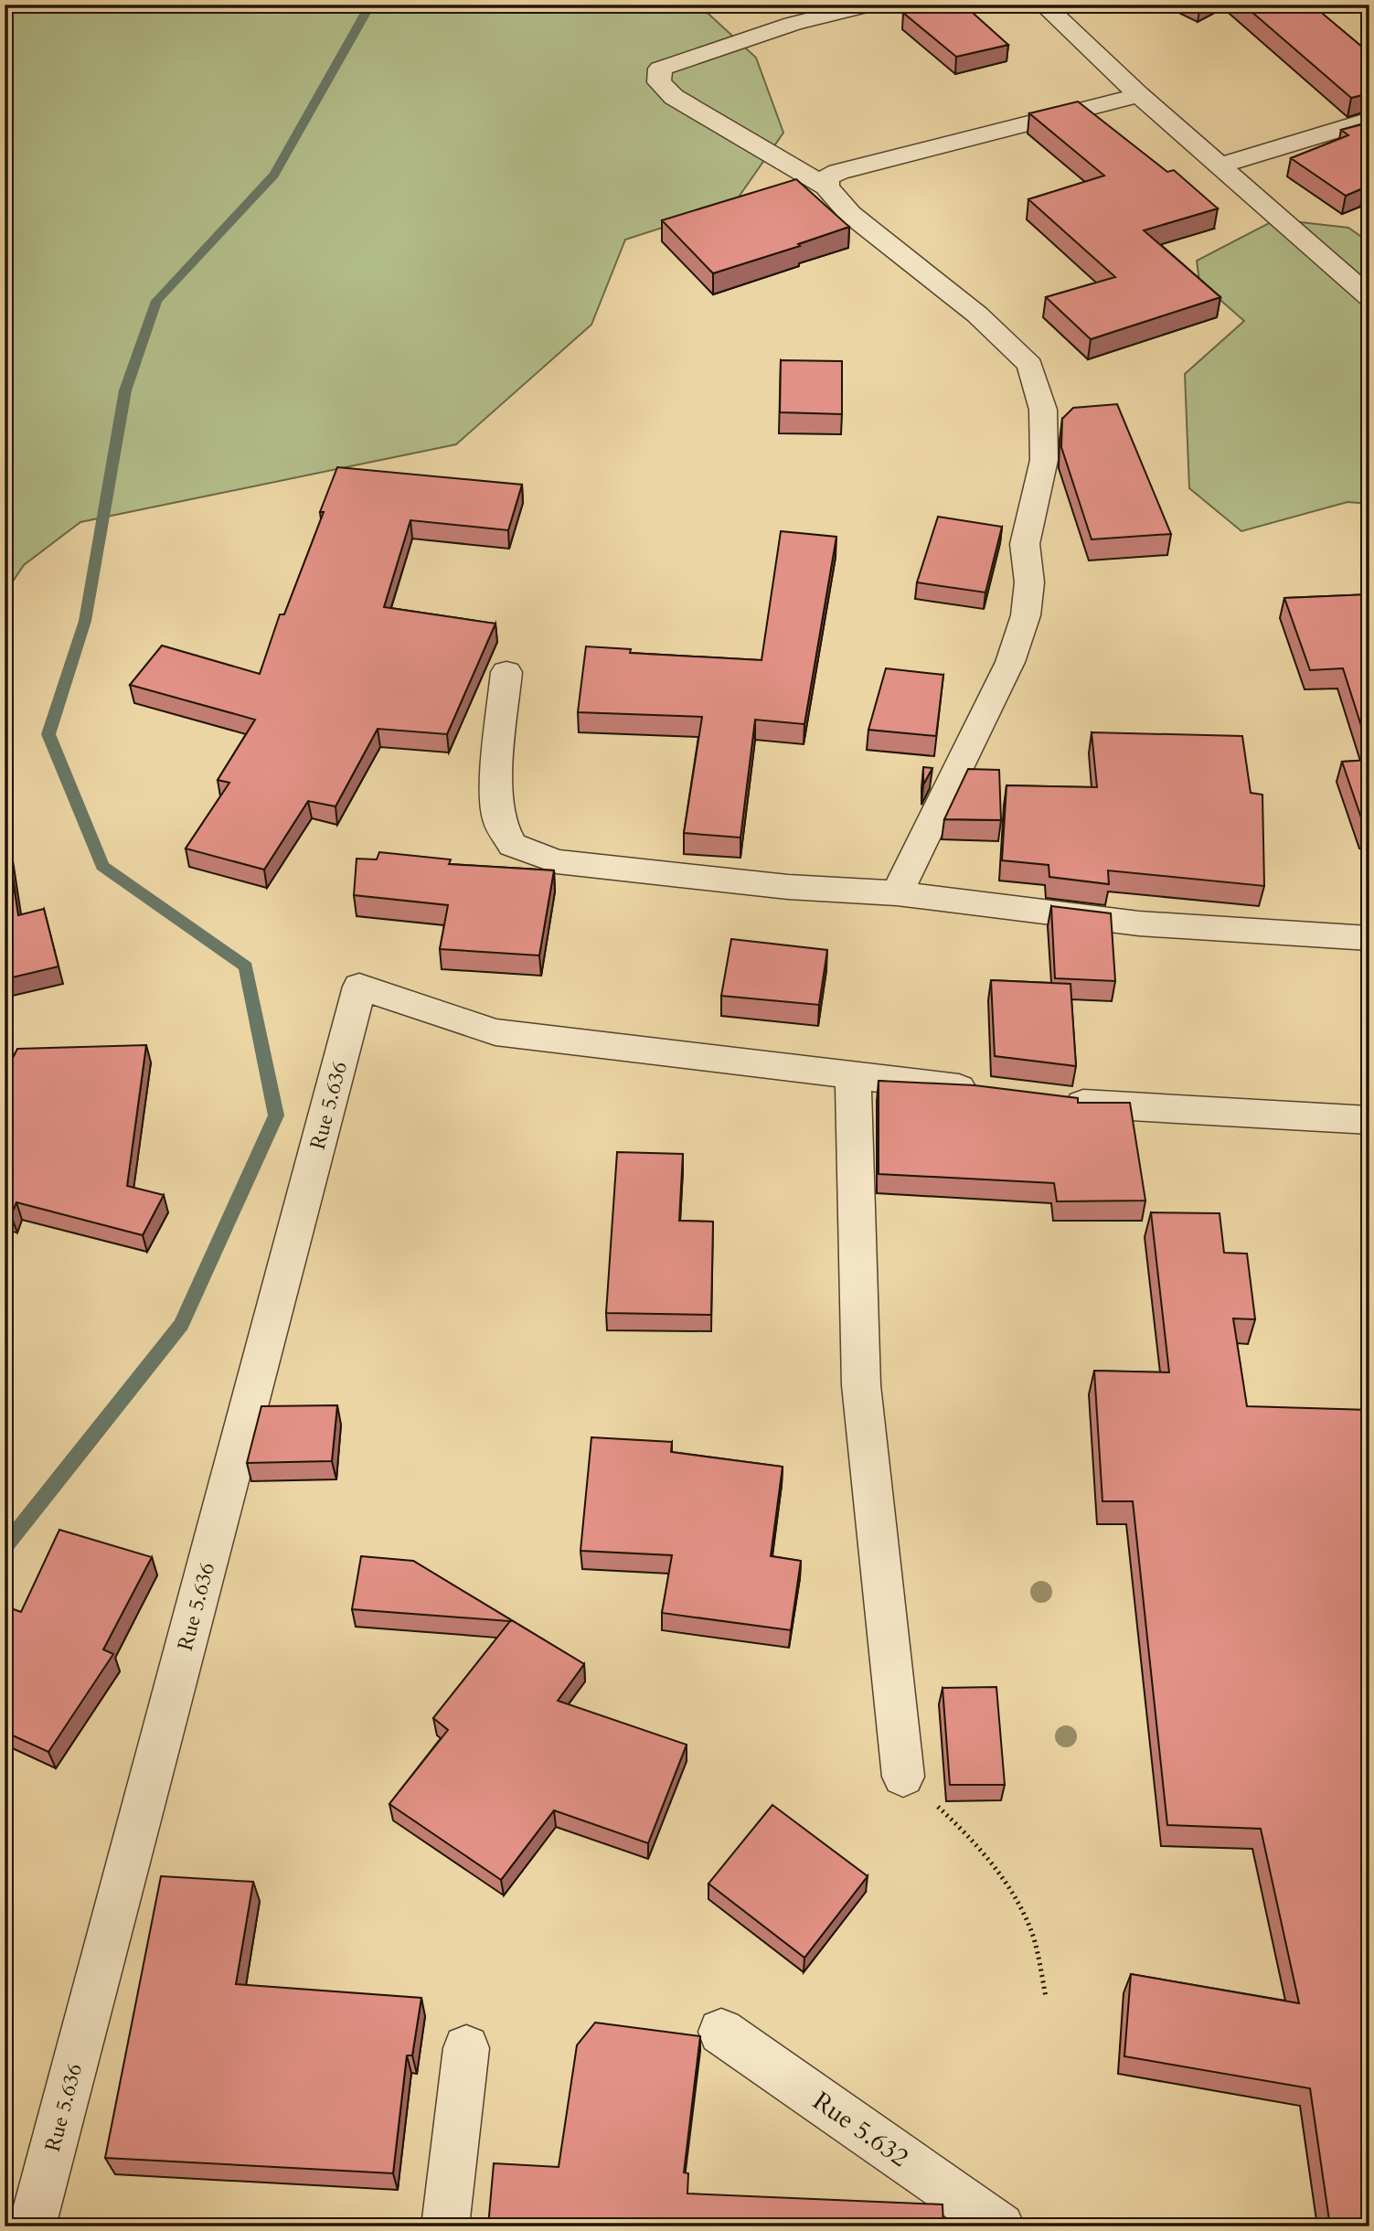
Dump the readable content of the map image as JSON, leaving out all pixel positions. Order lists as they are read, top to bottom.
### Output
{
  "streets": {
    "street": ["Rue 5.636", "Rue 5.632"]
  }
}
